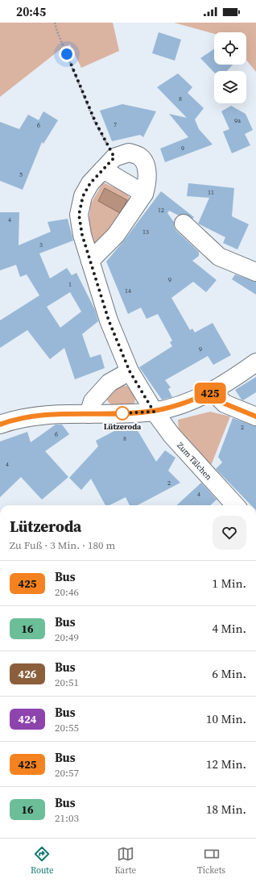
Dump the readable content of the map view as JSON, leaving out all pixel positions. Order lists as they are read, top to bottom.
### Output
{
  "streets": {
    "street": ["Zum Tälchen"]
  },
  "places": ["Lützeroda"],
  "lines": ["bus line 425"],
  "house_numbers": [
    "8",
    "9a",
    "7",
    "6",
    "9",
    "5",
    "11",
    "12",
    "4",
    "13",
    "3",
    "9",
    "1",
    "14",
    "9",
    "2",
    "6",
    "8",
    "4",
    "2",
    "4"
  ],
  "page": {
    "status": "20:45",
    "on_map": "425",
    "heading": ["Lützeroda", "Zu Fuß · 3 Min. · 180 m"],
    "list": [
      {
        "mark": "425",
        "name": "Bus",
        "note": "20:46",
        "value": "1 Min."
      },
      {
        "mark": "16",
        "name": "Bus",
        "note": "20:49",
        "value": "4 Min."
      },
      {
        "mark": "426",
        "name": "Bus",
        "note": "20:51",
        "value": "6 Min."
      },
      {
        "mark": "424",
        "name": "Bus",
        "note": "20:55",
        "value": "10 Min."
      },
      {
        "mark": "425",
        "name": "Bus",
        "note": "20:57",
        "value": "12 Min."
      },
      {
        "mark": "16",
        "name": "Bus",
        "note": "21:03",
        "value": "18 Min."
      }
    ],
    "tabs": ["Route", "Karte", "Tickets"]
  }
}
